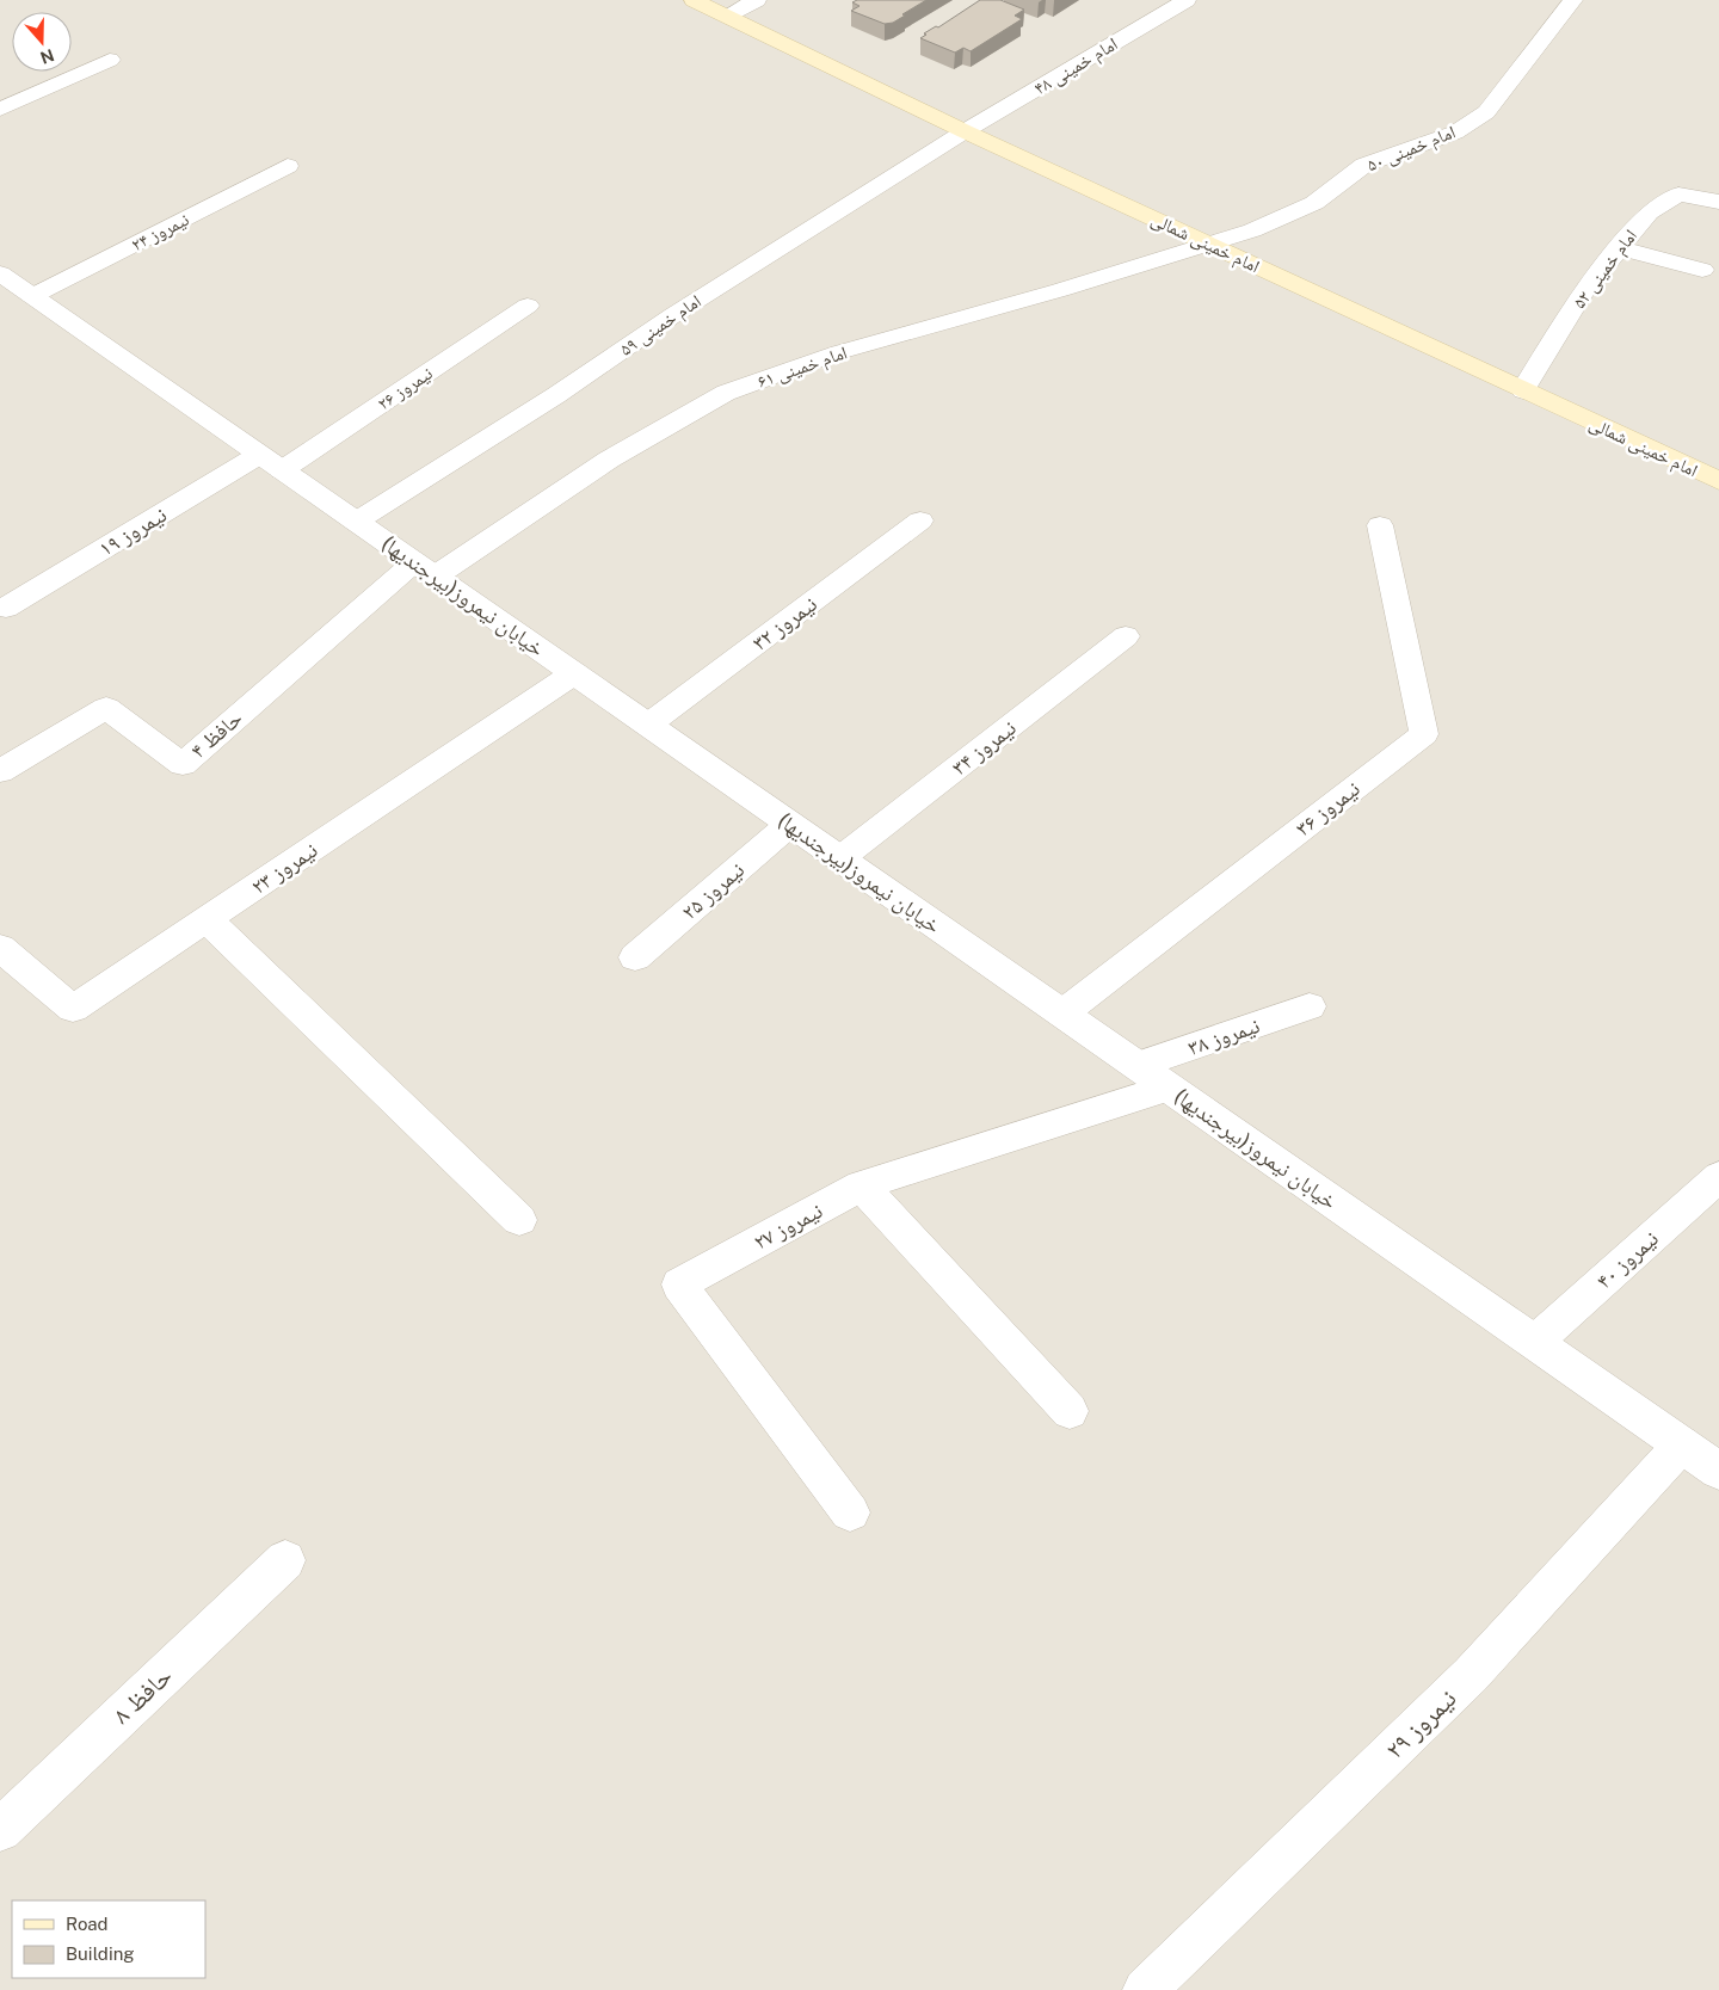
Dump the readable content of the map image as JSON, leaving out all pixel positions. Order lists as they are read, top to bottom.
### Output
{
  "streets": {
    "main road": ["امام خمینی شمالی"],
    "street": [
      "امام خمینی ۴۸",
      "امام خمینی ۵۰",
      "نیمروز ۲۴",
      "امام خمینی ۵۲",
      "امام خمینی ۵۹",
      "امام خمینی ۶۱",
      "نیمروز ۲۶",
      "نیمروز ۱۹",
      "خیابان نیمروز(بیرجندیها)",
      "نیمروز ۳۲",
      "حافظ ۴",
      "نیمروز ۳۴",
      "نیمروز ۳۶",
      "نیمروز ۲۳",
      "نیمروز ۲۵",
      "نیمروز ۳۸",
      "نیمروز ۲۷",
      "نیمروز ۴۰",
      "حافظ ۸",
      "نیمروز ۲۹"
    ]
  },
  "crossings": [
    ["امام خمینی ۴۸", "امام خمینی شمالی"],
    ["امام خمینی ۴۸", "امام خمینی ۵۹"],
    ["امام خمینی ۵۰", "امام خمینی شمالی"],
    ["امام خمینی ۵۰", "امام خمینی ۶۱"],
    ["نیمروز ۲۴", "خیابان نیمروز(بیرجندیها)"],
    ["امام خمینی شمالی", "امام خمینی ۵۲"],
    ["امام خمینی شمالی", "امام خمینی ۵۹"],
    ["امام خمینی شمالی", "امام خمینی ۶۱"],
    ["امام خمینی ۵۹", "خیابان نیمروز(بیرجندیها)"],
    ["امام خمینی ۶۱", "خیابان نیمروز(بیرجندیها)"],
    ["امام خمینی ۶۱", "حافظ ۴"],
    ["نیمروز ۲۶", "نیمروز ۱۹"],
    ["نیمروز ۲۶", "خیابان نیمروز(بیرجندیها)"],
    ["نیمروز ۱۹", "خیابان نیمروز(بیرجندیها)"],
    ["خیابان نیمروز(بیرجندیها)", "نیمروز ۳۲"],
    ["خیابان نیمروز(بیرجندیها)", "حافظ ۴"],
    ["خیابان نیمروز(بیرجندیها)", "نیمروز ۳۴"],
    ["خیابان نیمروز(بیرجندیها)", "نیمروز ۳۶"],
    ["خیابان نیمروز(بیرجندیها)", "نیمروز ۲۳"],
    ["خیابان نیمروز(بیرجندیها)", "نیمروز ۲۵"],
    ["خیابان نیمروز(بیرجندیها)", "نیمروز ۳۸"],
    ["خیابان نیمروز(بیرجندیها)", "نیمروز ۲۷"],
    ["خیابان نیمروز(بیرجندیها)", "نیمروز ۴۰"],
    ["خیابان نیمروز(بیرجندیها)", "نیمروز ۲۹"]
  ],
  "legend": ["Road", "Building"],
  "north": "bottom"
}
